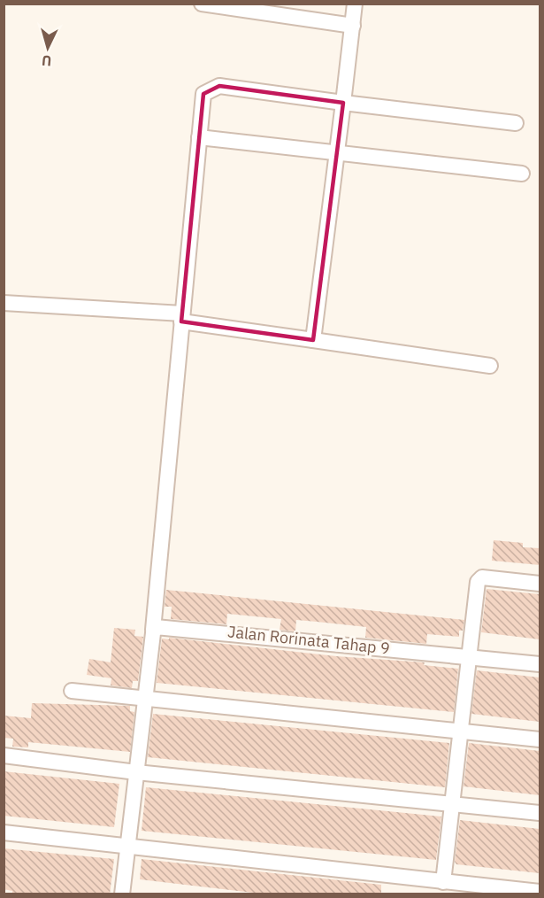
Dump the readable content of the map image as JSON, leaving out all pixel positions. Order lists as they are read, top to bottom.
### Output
{
  "streets": {
    "street": ["Jalan Rorinata Tahap 9"]
  },
  "north": "bottom"
}
